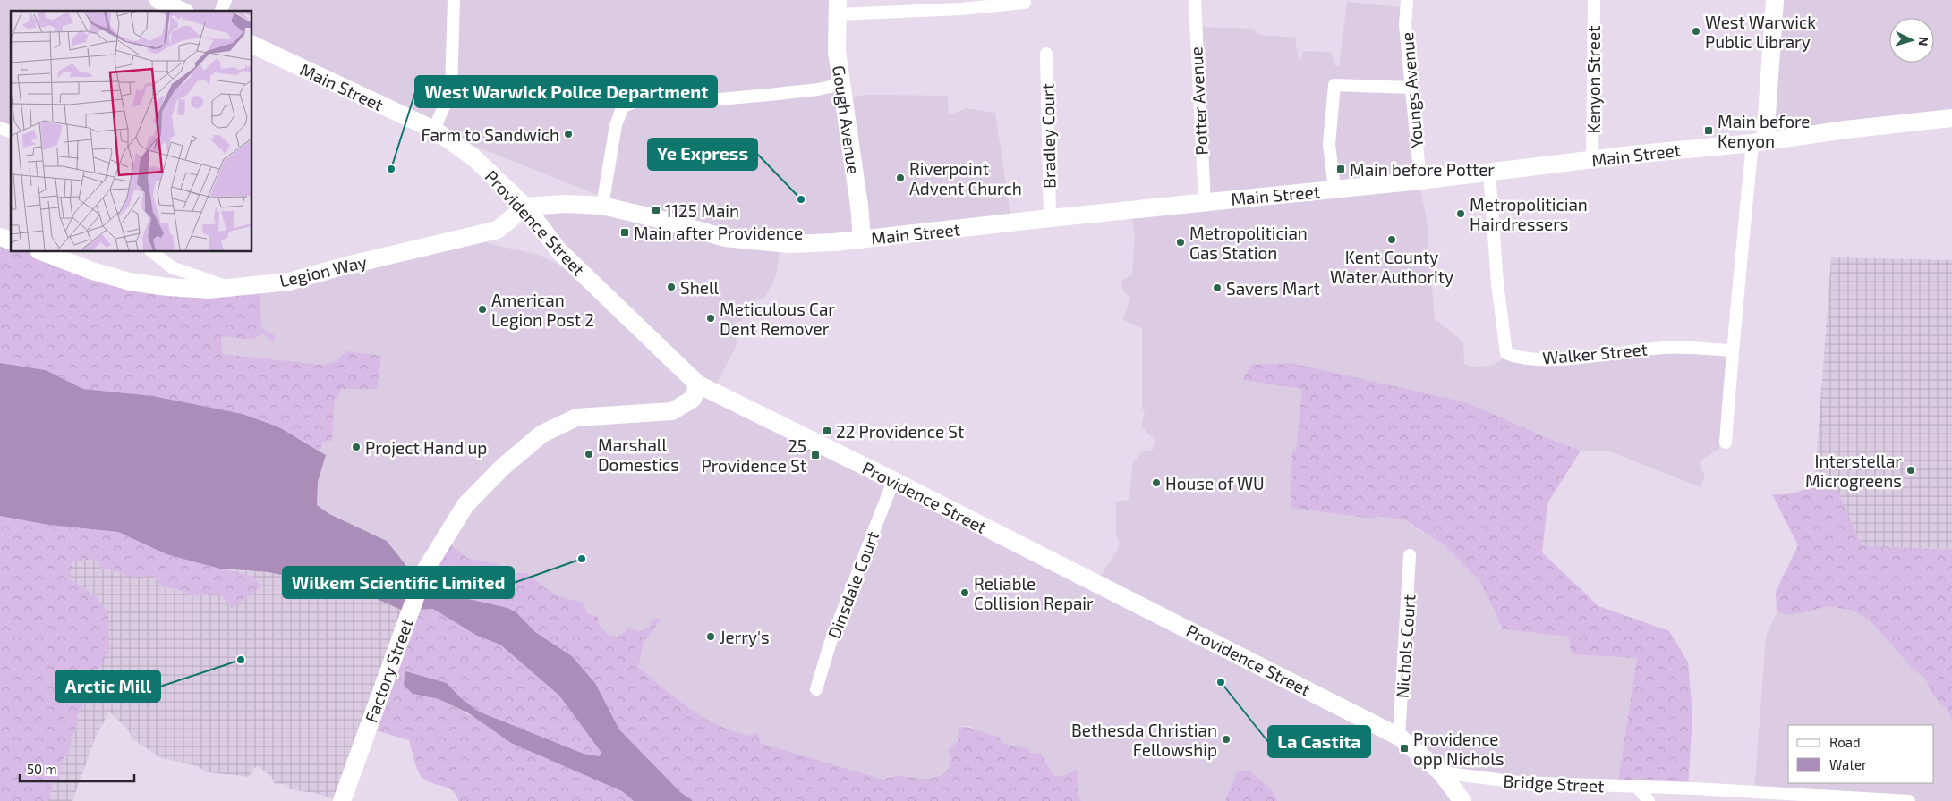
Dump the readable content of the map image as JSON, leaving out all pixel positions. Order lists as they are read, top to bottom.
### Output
{
  "streets": {
    "main road": [
      "Main Street",
      "Gough Avenue",
      "Providence Street",
      "Legion Way",
      "Factory Street"
    ],
    "street": [
      "Kenyon Street",
      "Youngs Avenue",
      "Potter Avenue",
      "Bradley Court",
      "Walker Street",
      "Dinsdale Court",
      "Nichols Court",
      "Bridge Street"
    ]
  },
  "crossings": [
    ["Kenyon Street", "Main Street"],
    ["Main Street", "Youngs Avenue"],
    ["Main Street", "Potter Avenue"],
    ["Main Street", "Gough Avenue"],
    ["Main Street", "Bradley Court"],
    ["Main Street", "Providence Street"],
    ["Main Street", "Walker Street"],
    ["Providence Street", "Legion Way"],
    ["Providence Street", "Dinsdale Court"],
    ["Providence Street", "Nichols Court"],
    ["Providence Street", "Factory Street"],
    ["Providence Street", "Bridge Street"]
  ],
  "places": {
    "other": [
      "West Warwick Public Library",
      "Farm to Sandwich",
      "West Warwick Police Department",
      "Riverpoint Advent Church",
      "Ye Express",
      "Metropolitician Hairdressers",
      "Kent County Water Authority",
      "Metropolitician Gas Station",
      "Shell",
      "Savers Mart",
      "American Legion Post 2",
      "Meticulous Car Dent Remover",
      "Project Hand up",
      "Marshall Domestics",
      "Interstellar Microgreens",
      "House of WU",
      "Wilkem Scientific Limited",
      "Reliable Collision Repair",
      "Jerry's",
      "Arctic Mill",
      "La Castita",
      "Bethesda Christian Fellowship"
    ],
    "transit": [
      "Main before Kenyon",
      "Main before Potter",
      "1125 Main",
      "Main after Providence",
      "22 Providence St",
      "25 Providence St",
      "Providence opp Nichols"
    ]
  },
  "legend": ["Road", "Water"],
  "scale_bar": "50 m",
  "north": "right"
}
